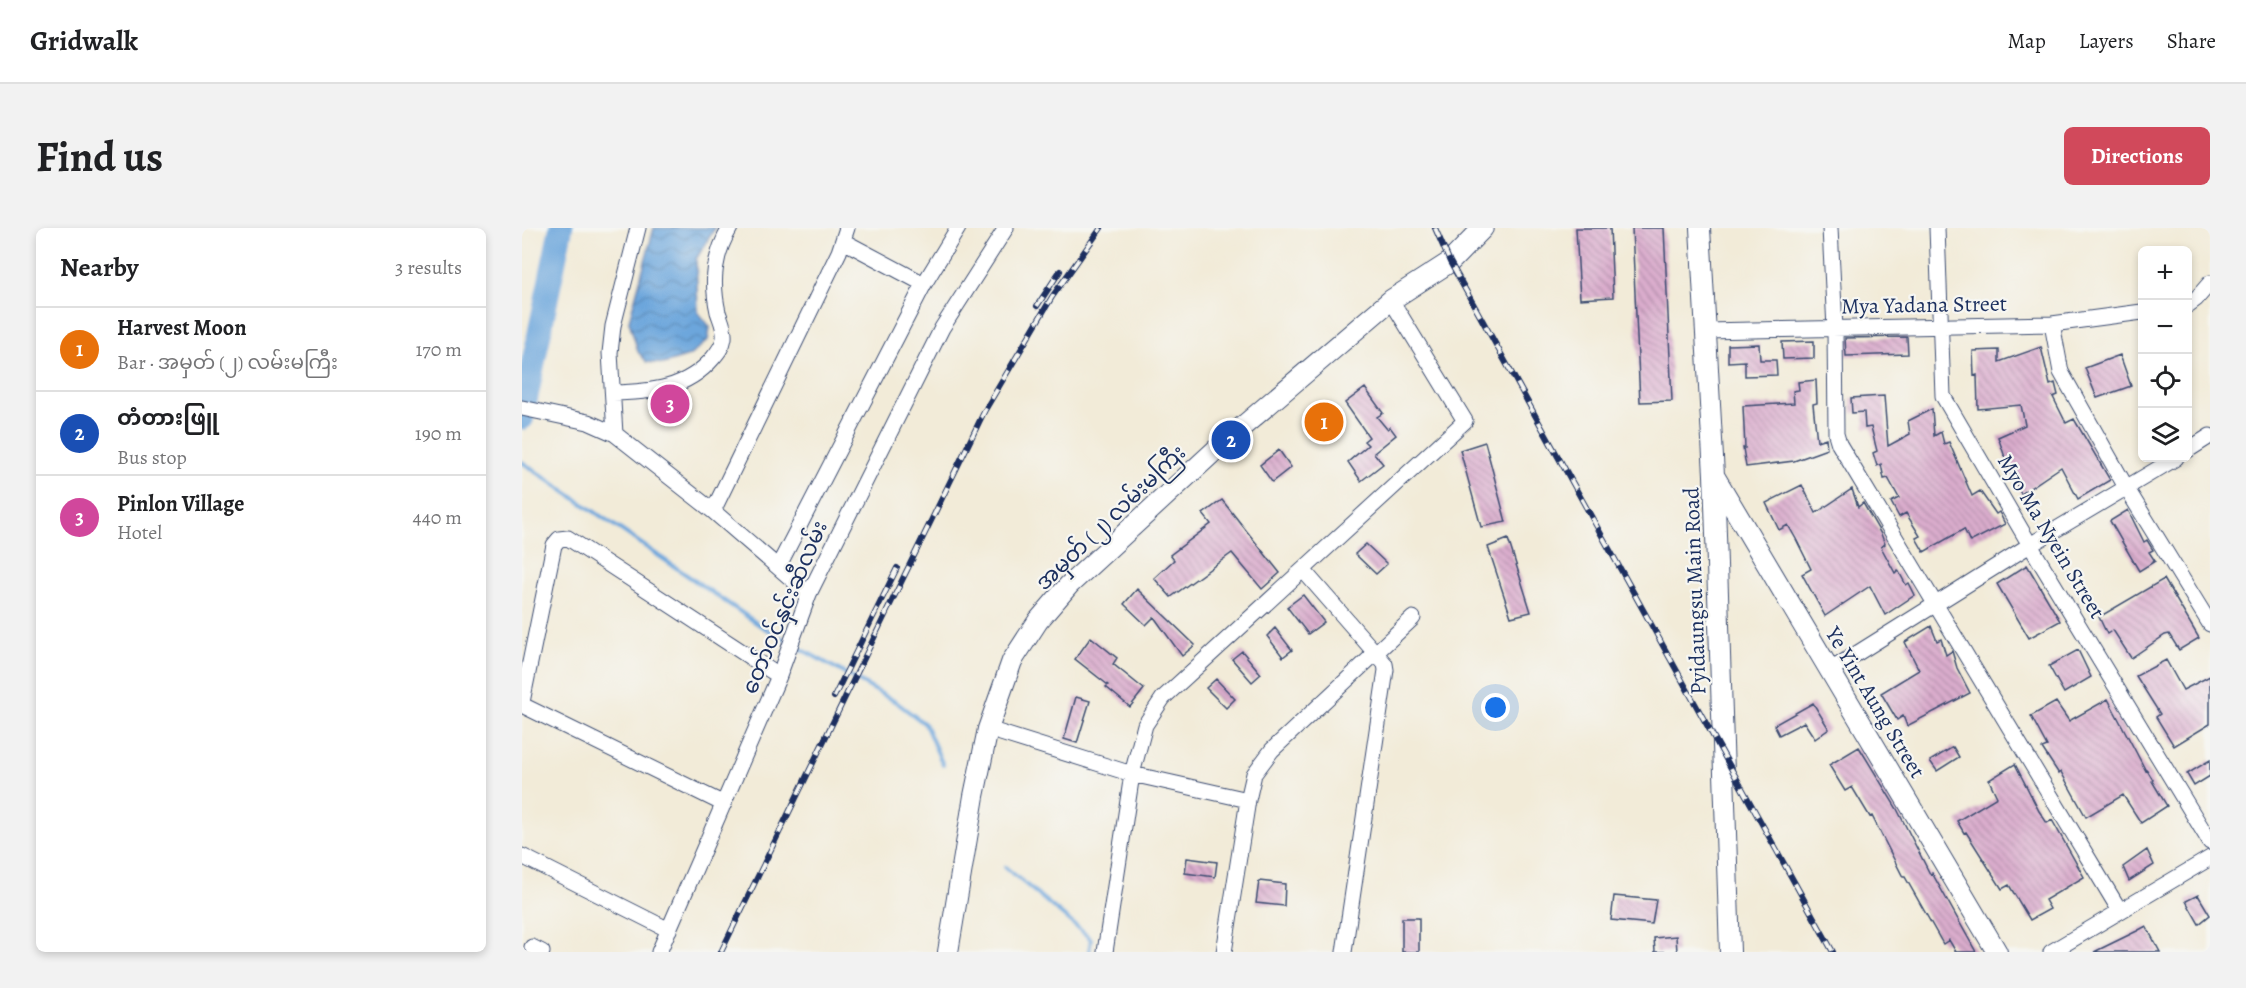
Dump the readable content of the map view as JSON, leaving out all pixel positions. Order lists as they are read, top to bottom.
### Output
{
  "streets": {
    "main road": ["အမှတ် (၂) လမ်းမကြီး", "Pyidaungsu Main Road", "Ye Yint Aung Street"],
    "street": ["Mya Yadana Street", "Myo Ma Nyein Street", "တော်ဝင်နှင်းဆီလမ်း"]
  },
  "crossings": [
    ["Mya Yadana Street", "Myo Ma Nyein Street"],
    ["Mya Yadana Street", "Pyidaungsu Main Road"],
    ["Pyidaungsu Main Road", "Ye Yint Aung Street"]
  ],
  "page": {
    "header": "Gridwalk",
    "nav": ["Map", "Layers", "Share"],
    "buttons": "Directions",
    "title": "Find us",
    "heading": ["Nearby", "3 results"],
    "map_buttons": ["+", "−"],
    "list": [
      {
        "mark": "1",
        "name": "Harvest Moon",
        "note": "Bar · အမှတ် (၂) လမ်းမကြီး",
        "value": "170 m"
      },
      {
        "mark": "2",
        "name": "တံတားဖြူ",
        "note": "Bus stop",
        "value": "190 m"
      },
      {
        "mark": "3",
        "name": "Pinlon Village",
        "note": "Hotel",
        "value": "440 m"
      }
    ],
    "pins": ["3", "1", "2"]
  }
}
